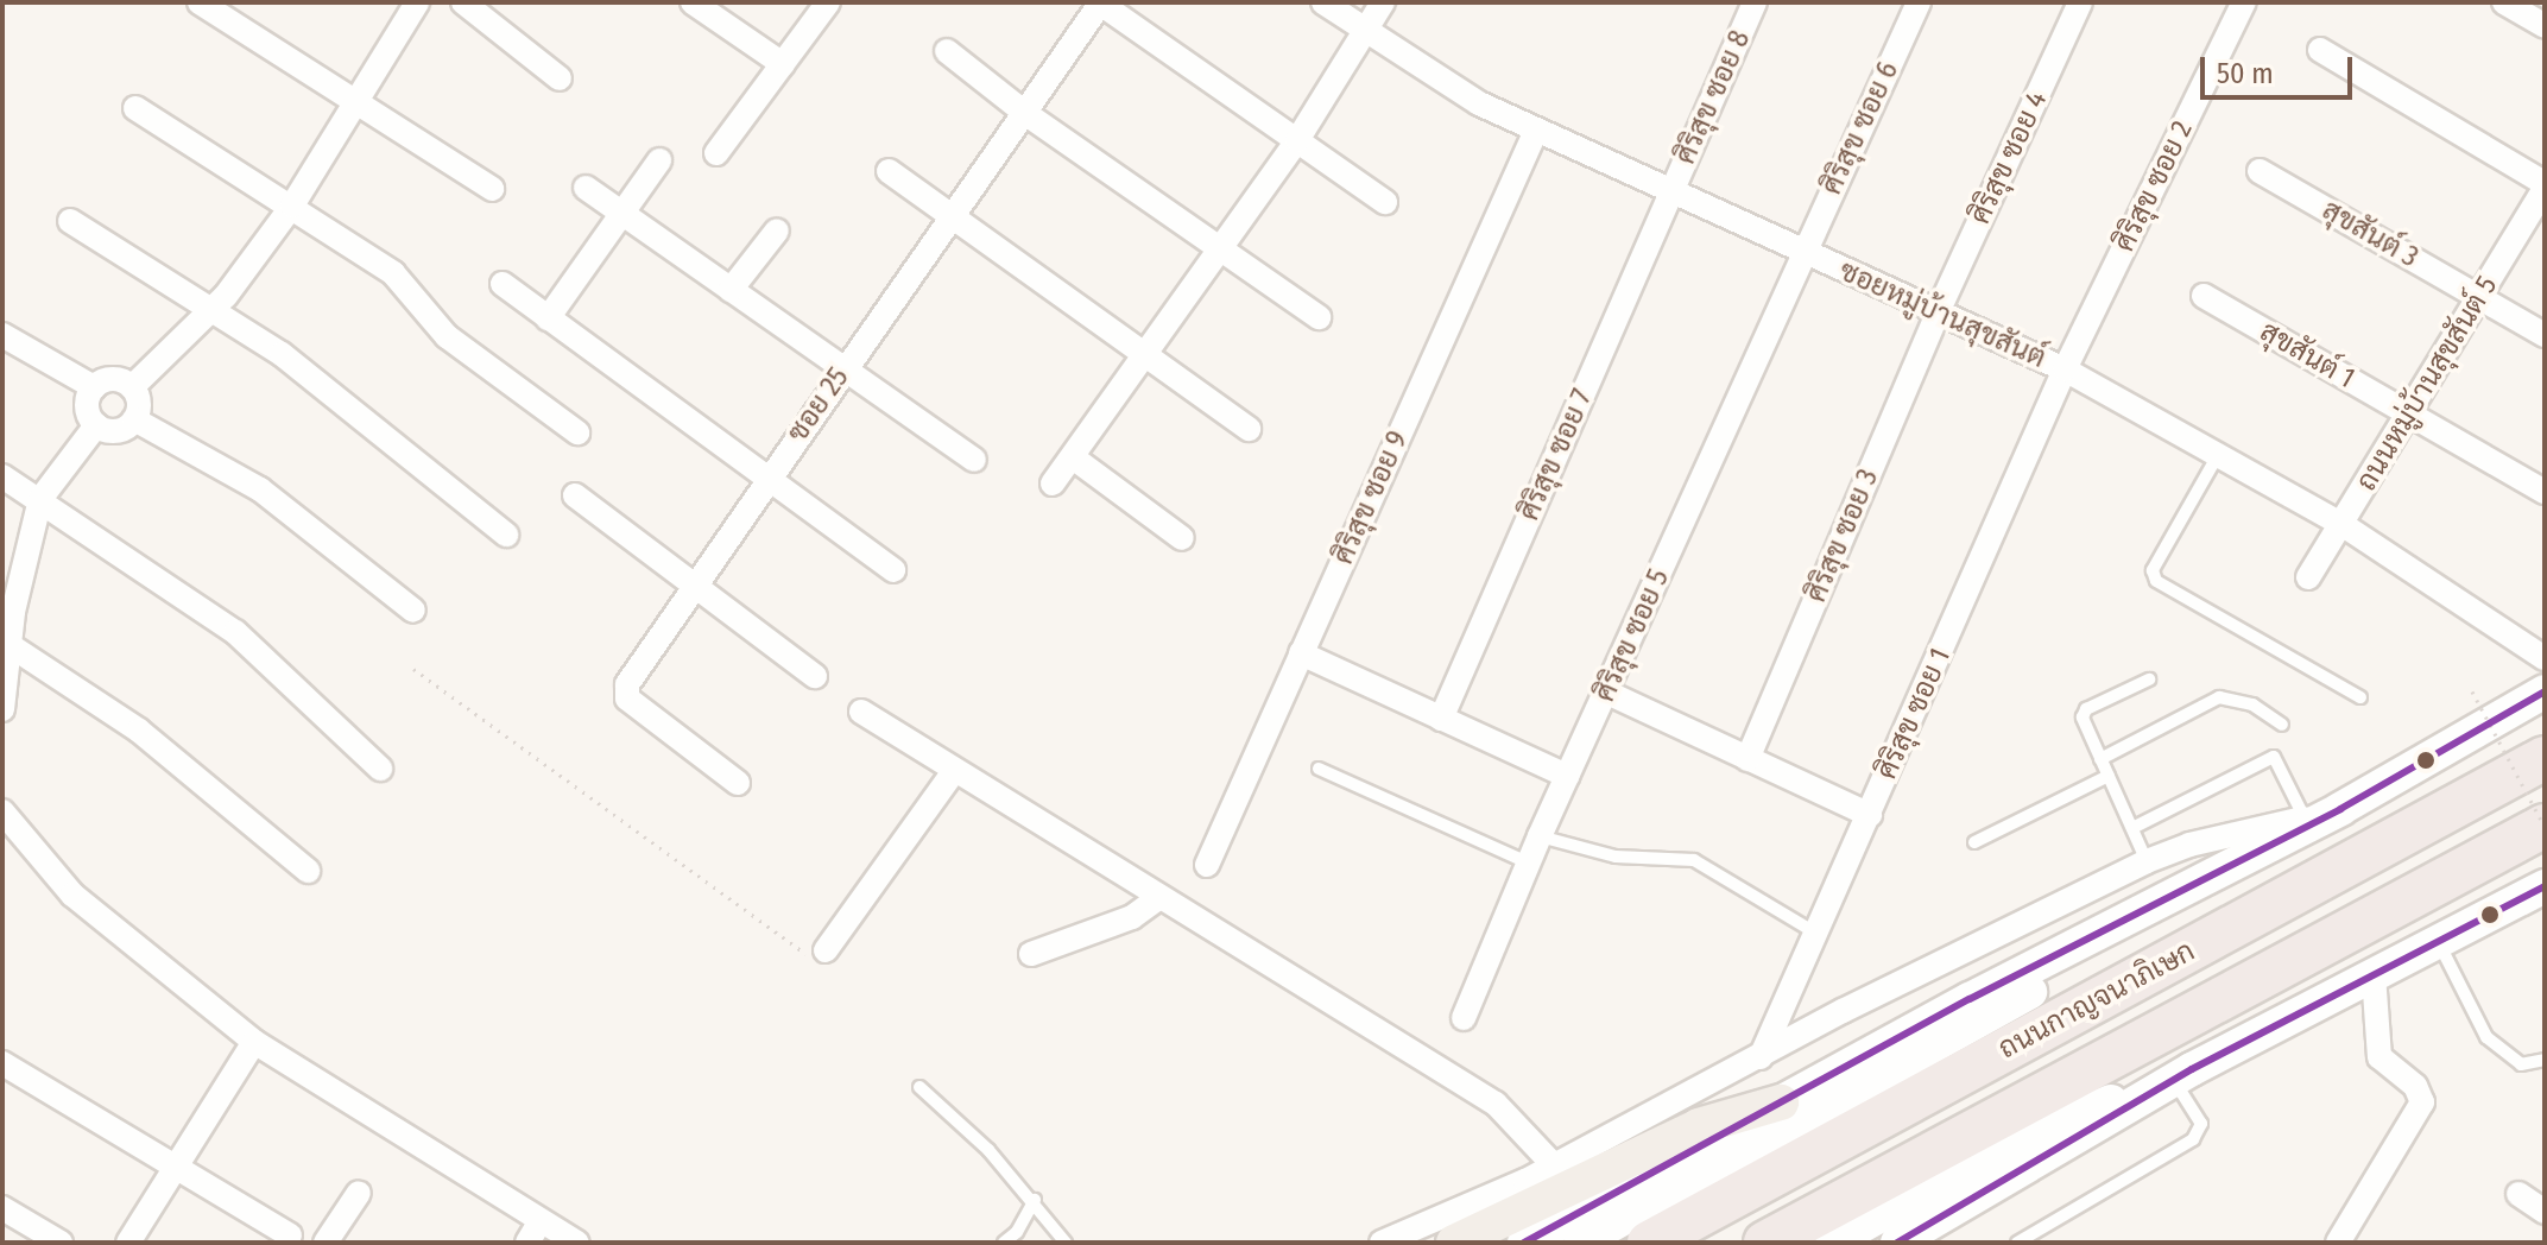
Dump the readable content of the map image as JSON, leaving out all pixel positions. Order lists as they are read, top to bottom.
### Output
{
  "streets": {
    "highway": ["ถนนกาญจนาภิเษก"],
    "street": [
      "ศิริสุข ซอย 8",
      "ศิริสุข ซอย 6",
      "ศิริสุข ซอย 4",
      "ศิริสุข ซอย 2",
      "สุขสันต์ 3",
      "ซอยหมู่บ้านสุขสันต์",
      "สุขสันต์ 1",
      "ถนนหมู่บ้านสุขสันต์ 5",
      "ซอย 25",
      "ศิริสุข ซอย 7",
      "ศิริสุข ซอย 9",
      "ศิริสุข ซอย 3",
      "ศิริสุข ซอย 5",
      "ศิริสุข ซอย 1"
    ]
  },
  "crossings": [
    ["ศิริสุข ซอย 8", "ซอยหมู่บ้านสุขสันต์"],
    ["ศิริสุข ซอย 8", "ศิริสุข ซอย 7"],
    ["ศิริสุข ซอย 6", "ซอยหมู่บ้านสุขสันต์"],
    ["ศิริสุข ซอย 6", "ศิริสุข ซอย 5"],
    ["ศิริสุข ซอย 4", "ซอยหมู่บ้านสุขสันต์"],
    ["ศิริสุข ซอย 4", "ศิริสุข ซอย 3"],
    ["ศิริสุข ซอย 2", "ซอยหมู่บ้านสุขสันต์"],
    ["ศิริสุข ซอย 2", "ศิริสุข ซอย 1"],
    ["สุขสันต์ 3", "ถนนหมู่บ้านสุขสันต์ 5"],
    ["ซอยหมู่บ้านสุขสันต์", "ถนนหมู่บ้านสุขสันต์ 5"],
    ["ซอยหมู่บ้านสุขสันต์", "ศิริสุข ซอย 7"],
    ["ซอยหมู่บ้านสุขสันต์", "ศิริสุข ซอย 9"],
    ["ซอยหมู่บ้านสุขสันต์", "ศิริสุข ซอย 3"],
    ["ซอยหมู่บ้านสุขสันต์", "ศิริสุข ซอย 5"],
    ["ซอยหมู่บ้านสุขสันต์", "ศิริสุข ซอย 1"],
    ["สุขสันต์ 1", "ถนนหมู่บ้านสุขสันต์ 5"]
  ],
  "scale_bar": "50 m"
}
